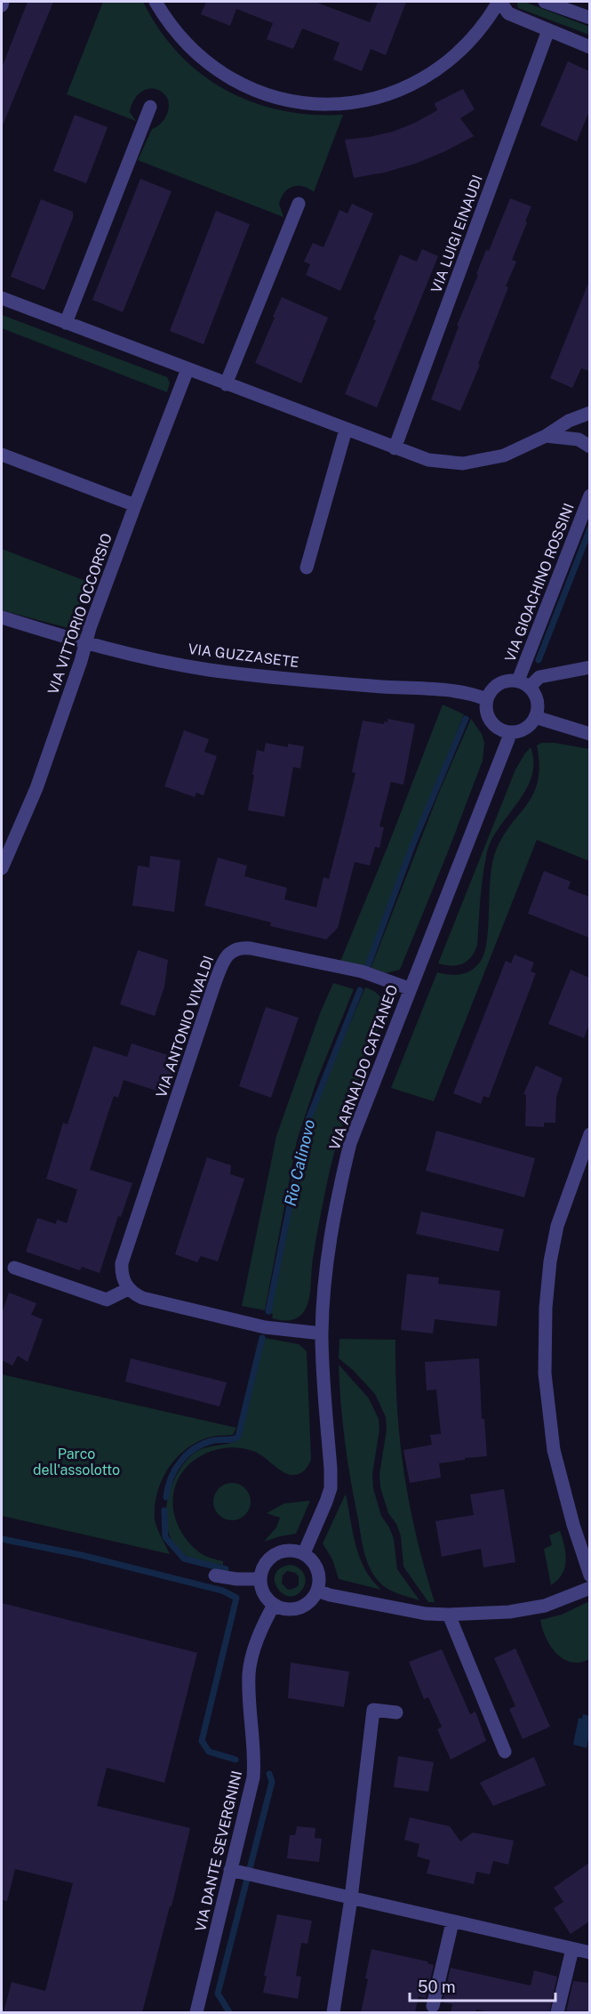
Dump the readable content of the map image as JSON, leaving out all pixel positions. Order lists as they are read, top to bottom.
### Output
{
  "streets": {
    "street": [
      "VIA LUIGI EINAUDI",
      "VIA GIOACHINO ROSSINI",
      "VIA VITTORIO OCCORSIO",
      "VIA GUZZASETE",
      "VIA ANTONIO VIVALDI",
      "VIA ARNALDO CATTANEO",
      "VIA DANTE SEVERGNINI"
    ]
  },
  "crossings": [
    ["VIA GIOACHINO ROSSINI", "VIA GUZZASETE"],
    ["VIA GIOACHINO ROSSINI", "VIA ARNALDO CATTANEO"],
    ["VIA VITTORIO OCCORSIO", "VIA GUZZASETE"],
    ["VIA GUZZASETE", "VIA ARNALDO CATTANEO"],
    ["VIA ANTONIO VIVALDI", "VIA ARNALDO CATTANEO"],
    ["VIA ARNALDO CATTANEO", "VIA DANTE SEVERGNINI"]
  ],
  "water": ["Rio Calinovo"],
  "parks": ["Parco dell'assolotto"],
  "scale_bar": "50 m"
}
